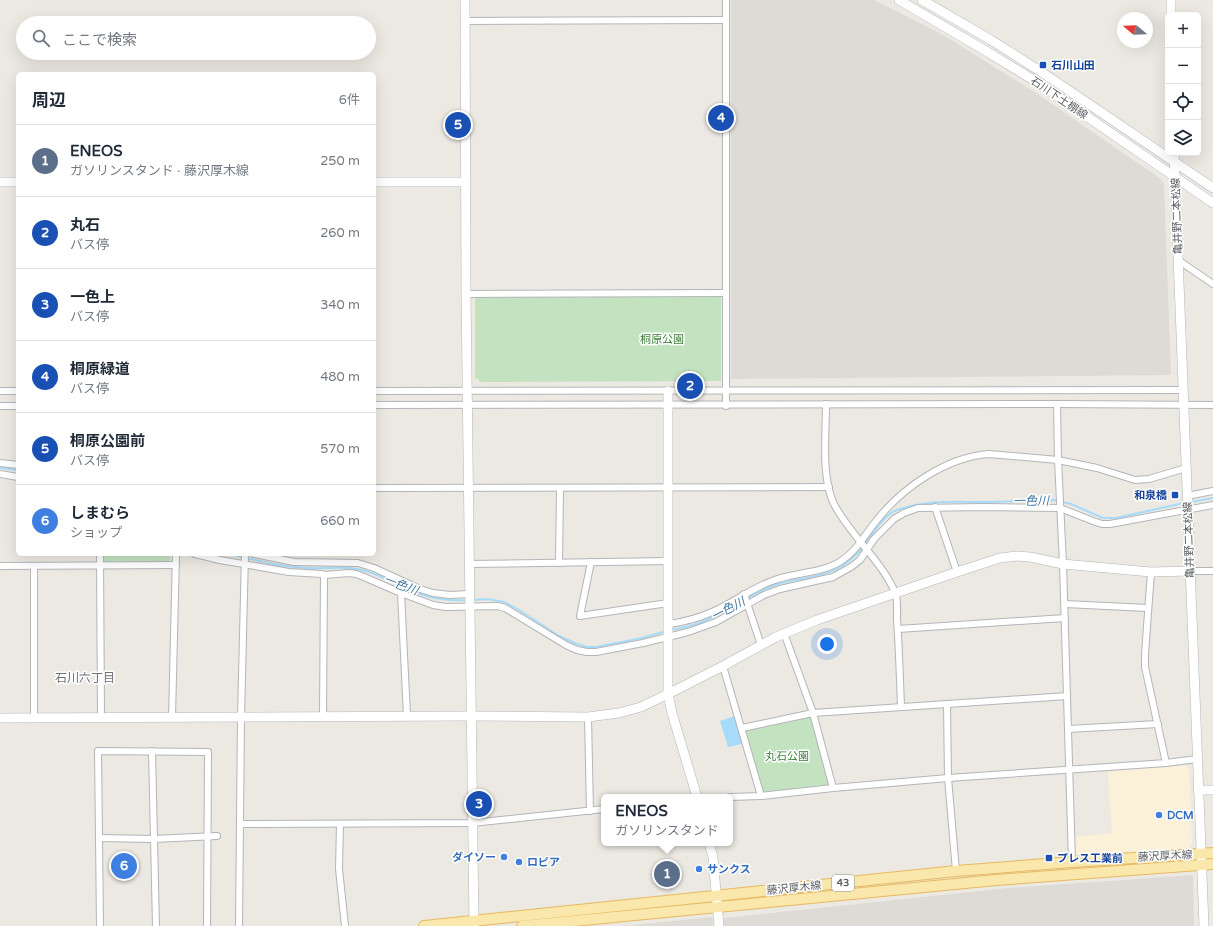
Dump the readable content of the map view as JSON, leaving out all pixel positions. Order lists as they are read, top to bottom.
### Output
{
  "streets": {
    "main road": ["藤沢厚木線", "43"],
    "street": ["石川下土棚線", "亀井野二本松線"]
  },
  "crossings": [
    ["石川下土棚線", "亀井野二本松線"],
    ["亀井野二本松線", "藤沢厚木線"]
  ],
  "districts": ["石川六丁目"],
  "water": ["一色川"],
  "parks": ["桐原公園", "丸石公園"],
  "places": {
    "transit": ["石川山田", "和泉橋", "プレス工業前"],
    "other": [
      "DCM",
      "ダイソー",
      "ロピア",
      "サンクス"
    ]
  },
  "north": "left",
  "page": {
    "map_buttons": ["+", "−"],
    "search": "ここで検索",
    "heading": ["周辺", "6件"],
    "pins": [
      "4",
      "5",
      "2",
      "3",
      "6",
      "1"
    ],
    "list": [
      {
        "mark": "1",
        "name": "ENEOS",
        "note": "ガソリンスタンド · 藤沢厚木線",
        "value": "250 m"
      },
      {
        "mark": "2",
        "name": "丸石",
        "note": "バス停",
        "value": "260 m"
      },
      {
        "mark": "3",
        "name": "一色上",
        "note": "バス停",
        "value": "340 m"
      },
      {
        "mark": "4",
        "name": "桐原緑道",
        "note": "バス停",
        "value": "480 m"
      },
      {
        "mark": "5",
        "name": "桐原公園前",
        "note": "バス停",
        "value": "570 m"
      },
      {
        "mark": "6",
        "name": "しまむら",
        "note": "ショップ",
        "value": "660 m"
      }
    ],
    "popup": ["ENEOS", "ガソリンスタンド"]
  }
}
